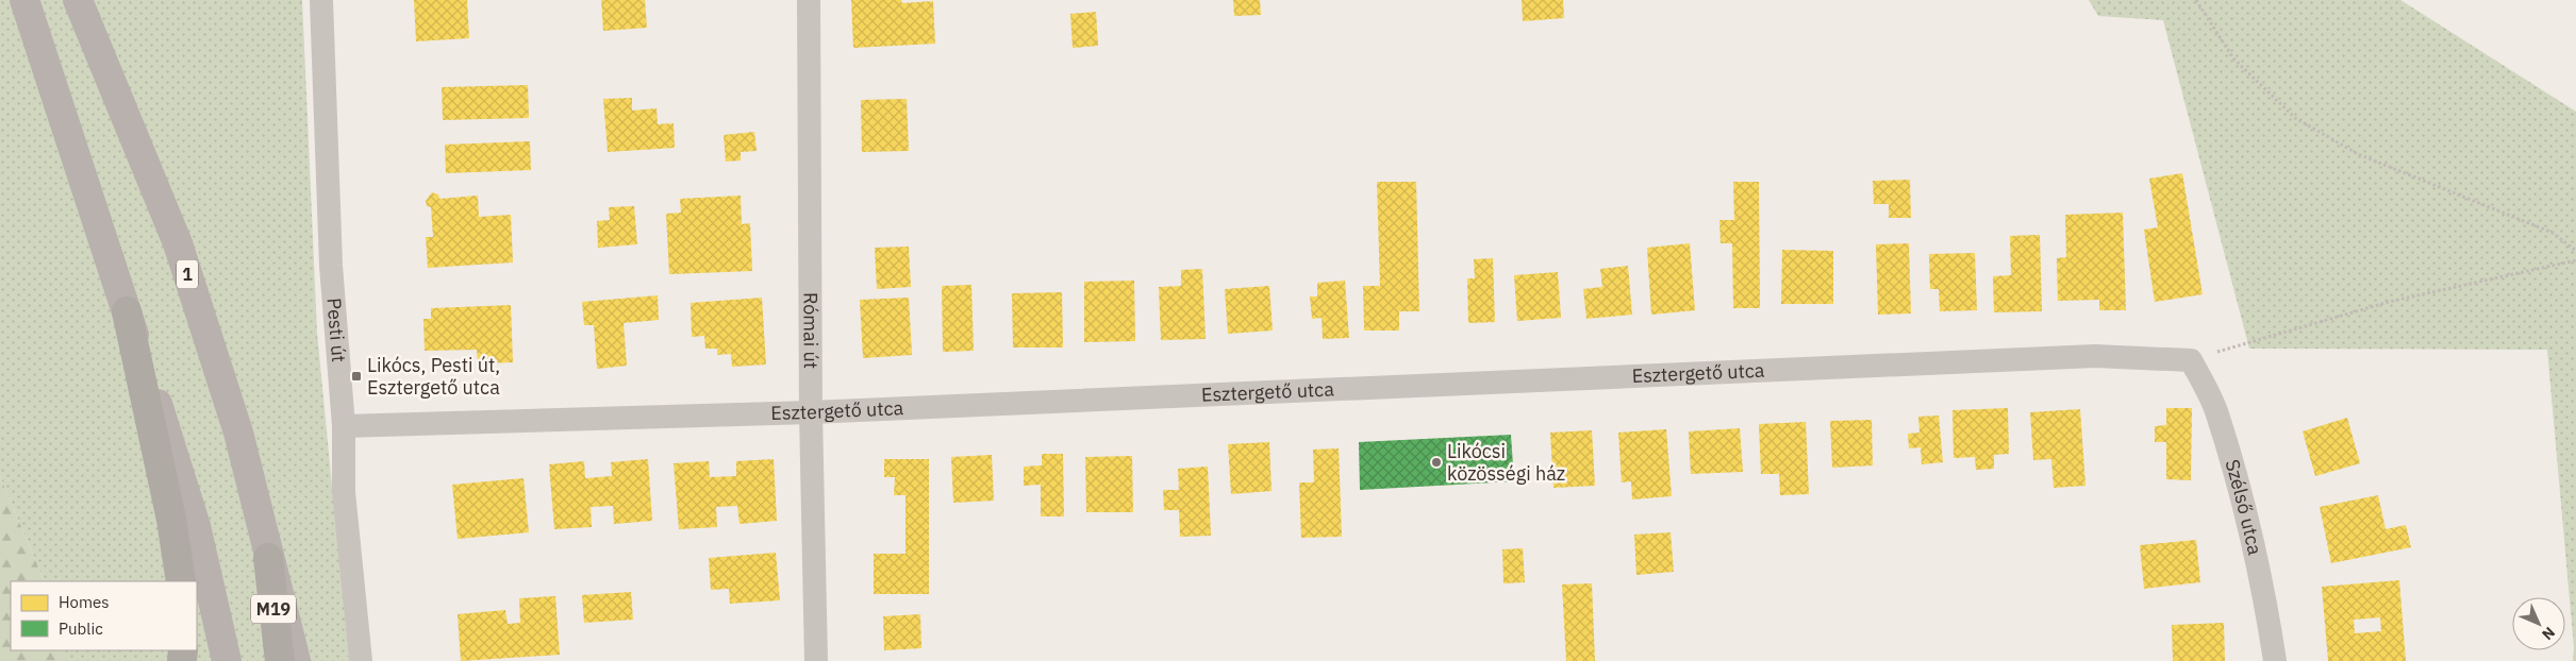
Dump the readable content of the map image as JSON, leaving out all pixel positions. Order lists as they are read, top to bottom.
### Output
{
  "streets": {
    "highway": ["M19"],
    "main road": ["1"],
    "street": [
      "Pesti út",
      "Római út",
      "Esztergető utca",
      "Szélső utca"
    ]
  },
  "crossings": [
    ["1", "M19"],
    ["Pesti út", "Esztergető utca"],
    ["Római út", "Esztergető utca"],
    ["Esztergető utca", "Szélső utca"]
  ],
  "places": {
    "transit": ["Likócs, Pesti út, Esztergető utca"],
    "other": ["Likócsi közösségi ház"]
  },
  "legend": ["Homes", "Public"],
  "north": "bottom right"
}
